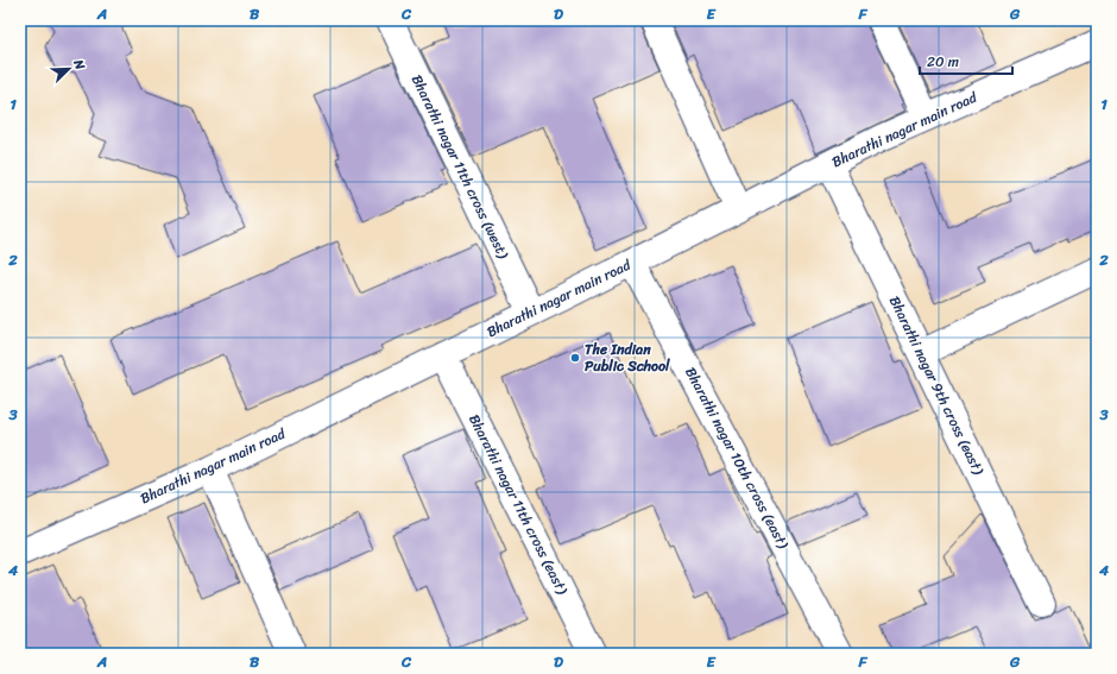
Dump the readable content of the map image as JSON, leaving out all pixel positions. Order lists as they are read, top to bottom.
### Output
{
  "streets": {
    "street": [
      "Bharathi nagar main road",
      "Bharathi nagar 11th cross (west)",
      "Bharathi nagar 9th cross (east)",
      "Bharathi nagar 10th cross (east)",
      "Bharathi nagar 11th cross (east)"
    ]
  },
  "crossings": [
    ["Bharathi nagar main road", "Bharathi nagar 11th cross (west)"],
    ["Bharathi nagar main road", "Bharathi nagar 9th cross (east)"],
    ["Bharathi nagar main road", "Bharathi nagar 10th cross (east)"],
    ["Bharathi nagar main road", "Bharathi nagar 11th cross (east)"]
  ],
  "places": ["The Indian Public School"],
  "scale_bar": "20 m",
  "north": "top right",
  "grid": {
    "columns": [
      "A",
      "B",
      "C",
      "D",
      "E",
      "F",
      "G"
    ],
    "rows": [
      "1",
      "2",
      "3",
      "4"
    ]
  }
}
